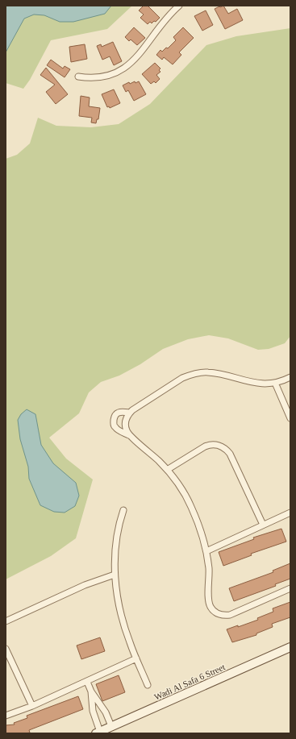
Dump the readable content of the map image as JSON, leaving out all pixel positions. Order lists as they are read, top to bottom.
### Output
{
  "streets": {
    "main road": ["Wadi Al Safa 6 Street"]
  }
}
